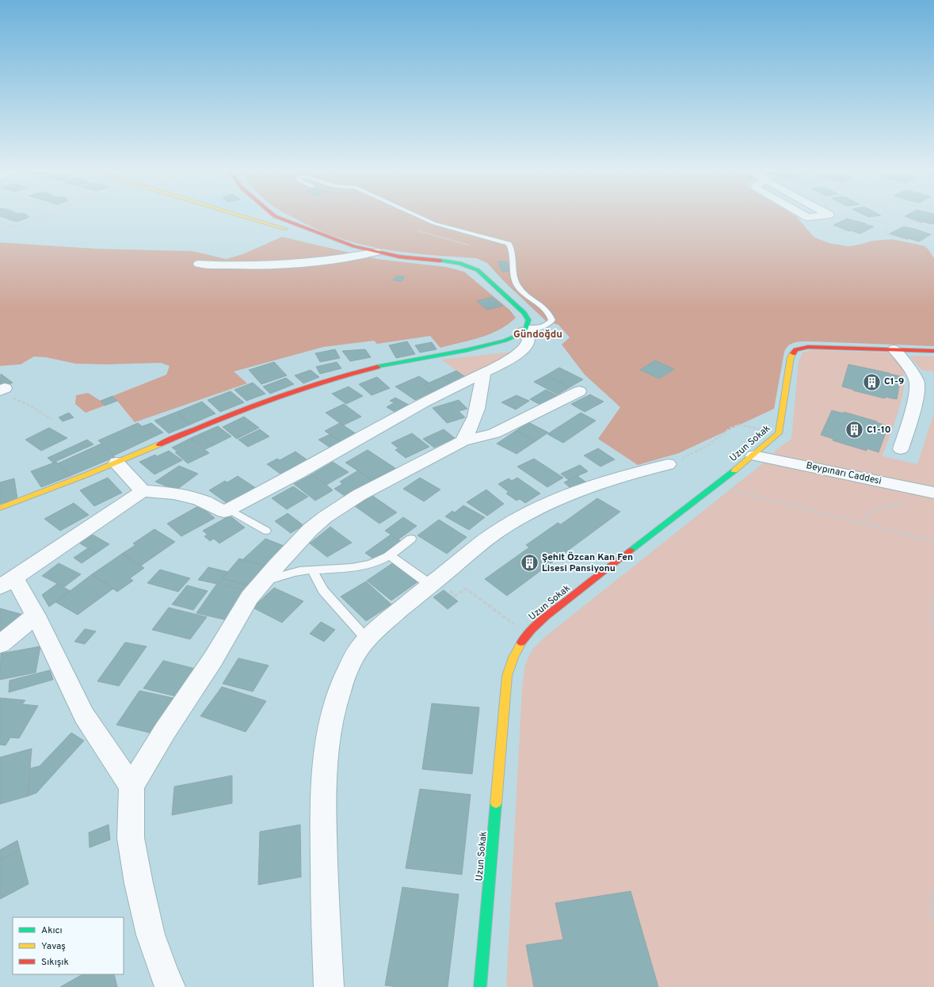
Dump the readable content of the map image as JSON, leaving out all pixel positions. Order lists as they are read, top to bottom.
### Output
{
  "streets": {
    "street": ["Uzun Sokak", "Beypınarı Caddesi"]
  },
  "crossings": [
    ["Uzun Sokak", "Beypınarı Caddesi"]
  ],
  "districts": ["Gündoğdu"],
  "places": {
    "building": ["C1-9", "C1-10", "Şehit Özcan Kan Fen Lisesi Pansiyonu"]
  },
  "legend": ["Akıcı", "Yavaş", "Sıkışık"]
}
